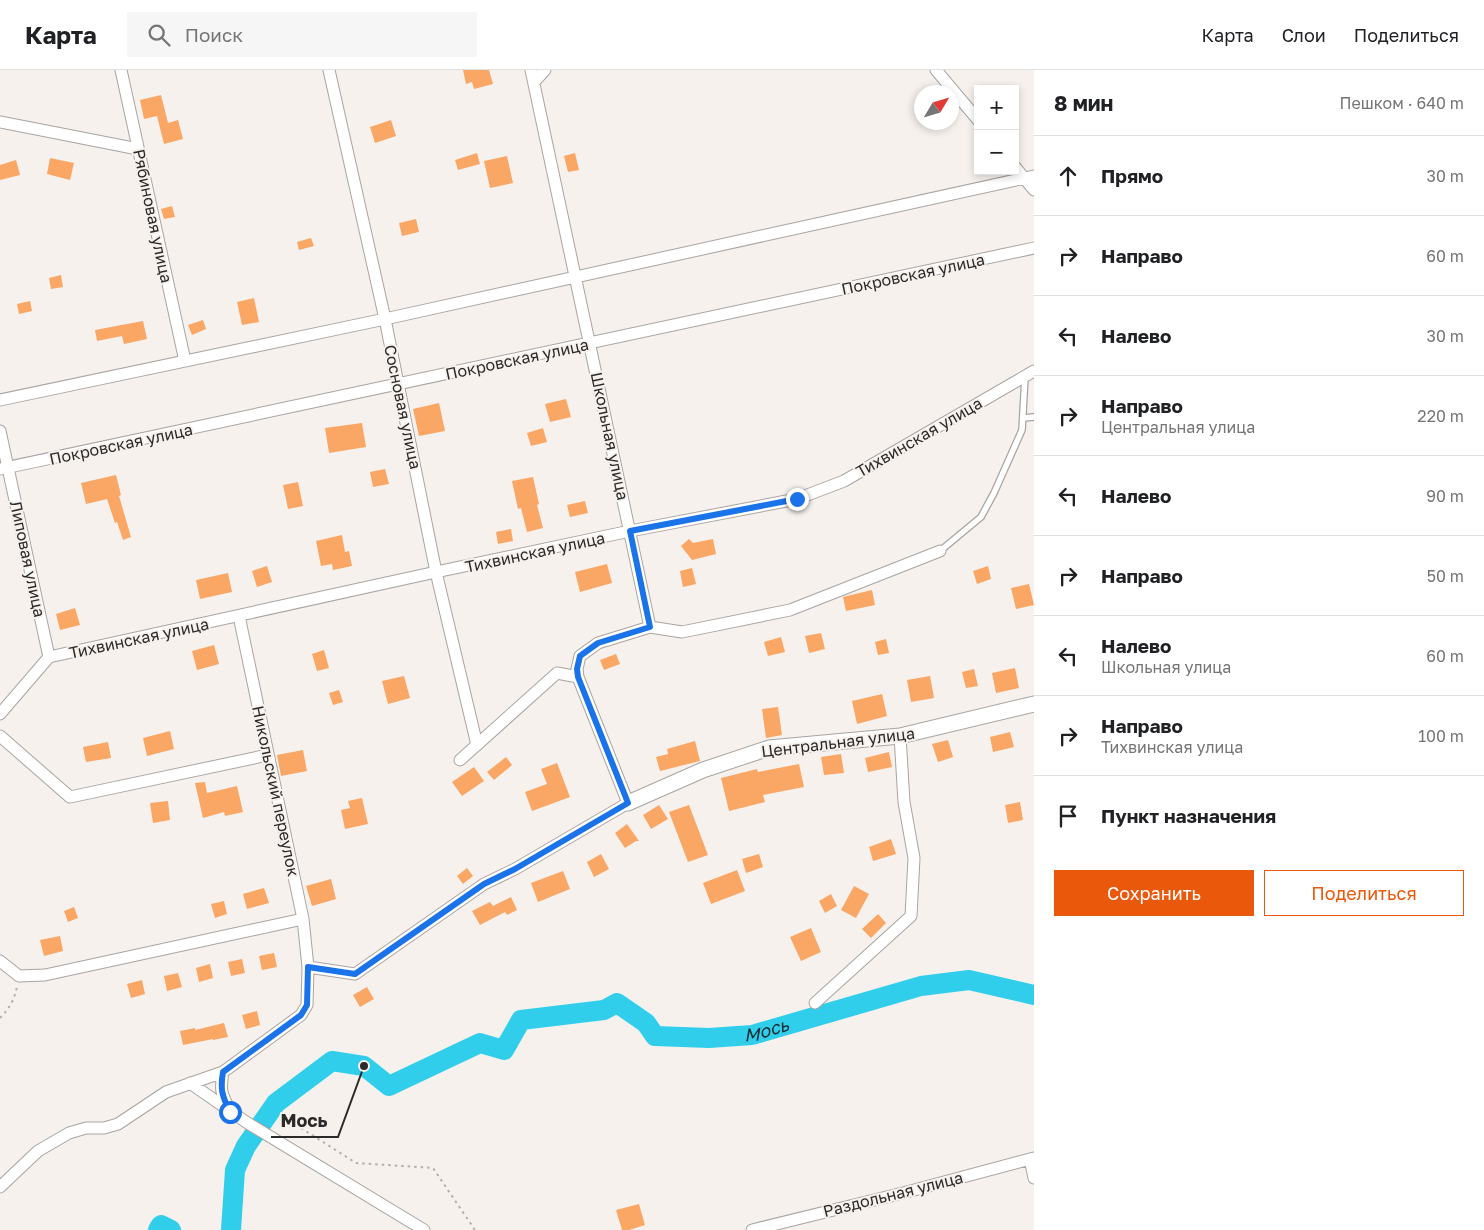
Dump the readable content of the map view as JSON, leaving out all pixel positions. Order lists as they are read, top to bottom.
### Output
{
  "streets": {
    "street": [
      "Рябиновая улица",
      "Покровская улица",
      "Сосновая улица",
      "Школьная улица",
      "Тихвинская улица",
      "Липовая улица",
      "Центральная улица",
      "Никольский переулок",
      "Раздольная улица"
    ]
  },
  "crossings": [
    ["Покровская улица", "Сосновая улица"],
    ["Покровская улица", "Школьная улица"],
    ["Покровская улица", "Липовая улица"],
    ["Сосновая улица", "Тихвинская улица"],
    ["Школьная улица", "Тихвинская улица"],
    ["Тихвинская улица", "Липовая улица"],
    ["Тихвинская улица", "Никольский переулок"],
    ["Центральная улица", "Никольский переулок"]
  ],
  "water": ["Мось"],
  "places": ["Мось"],
  "north": "top right",
  "page": {
    "header": "Карта",
    "search": "Поиск",
    "nav": ["Карта", "Слои", "Поделиться"],
    "heading": ["8 мин", "Пешком · 640 m"],
    "map_buttons": ["+", "−"],
    "list": [
      ["Прямо", "30 m"],
      ["Направо", "60 m"],
      ["Налево", "30 m"],
      ["Направо", "Центральная улица", "220 m"],
      ["Налево", "90 m"],
      ["Направо", "50 m"],
      ["Налево", "Школьная улица", "60 m"],
      ["Направо", "Тихвинская улица", "100 m"],
      "Пункт назначения"
    ],
    "buttons": ["Сохранить", "Поделиться"]
  }
}
